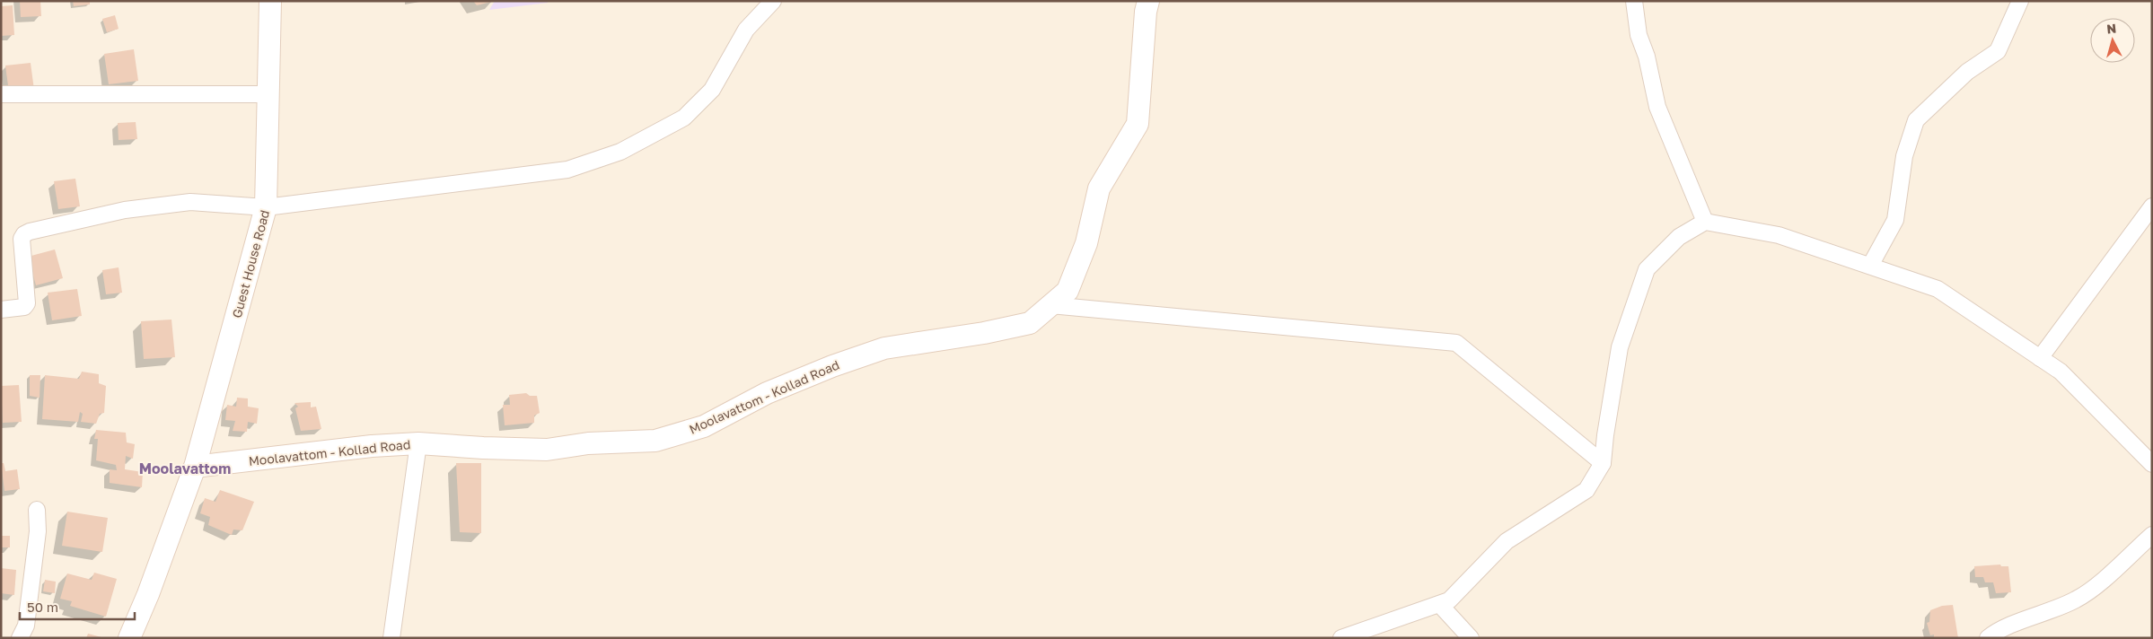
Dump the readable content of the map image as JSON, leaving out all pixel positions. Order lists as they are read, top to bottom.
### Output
{
  "streets": {
    "main road": ["Guest House Road", "Moolavattom - Kollad Road"]
  },
  "crossings": [
    ["Guest House Road", "Moolavattom - Kollad Road"]
  ],
  "districts": ["Moolavattom"],
  "scale_bar": "50 m",
  "north": "top"
}
